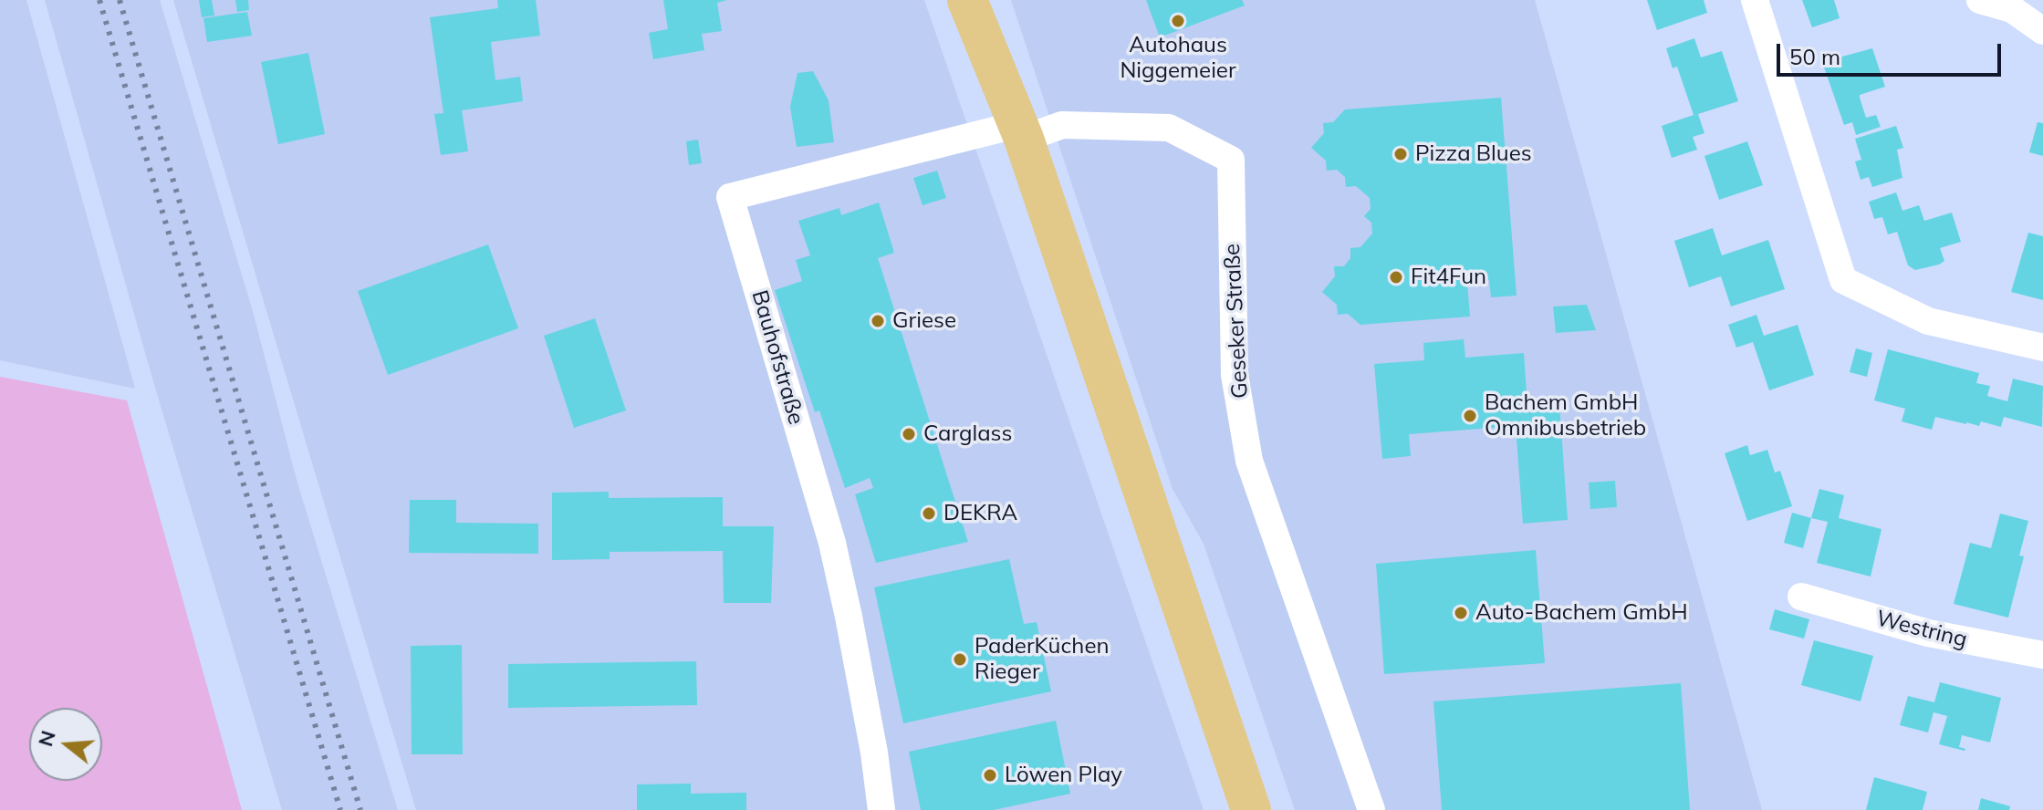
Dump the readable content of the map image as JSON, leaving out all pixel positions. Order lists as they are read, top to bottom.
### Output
{
  "streets": {
    "street": ["Geseker Straße", "Bauhofstraße", "Westring"]
  },
  "crossings": [
    ["Geseker Straße", "Bauhofstraße"]
  ],
  "places": [
    "Autohaus Niggemeier",
    "Pizza Blues",
    "Fit4Fun",
    "Griese",
    "Bachem GmbH Omnibusbetrieb",
    "Carglass",
    "DEKRA",
    "Auto-Bachem GmbH",
    "PaderKüchen Rieger",
    "Löwen Play"
  ],
  "scale_bar": "50 m",
  "north": "left"
}
